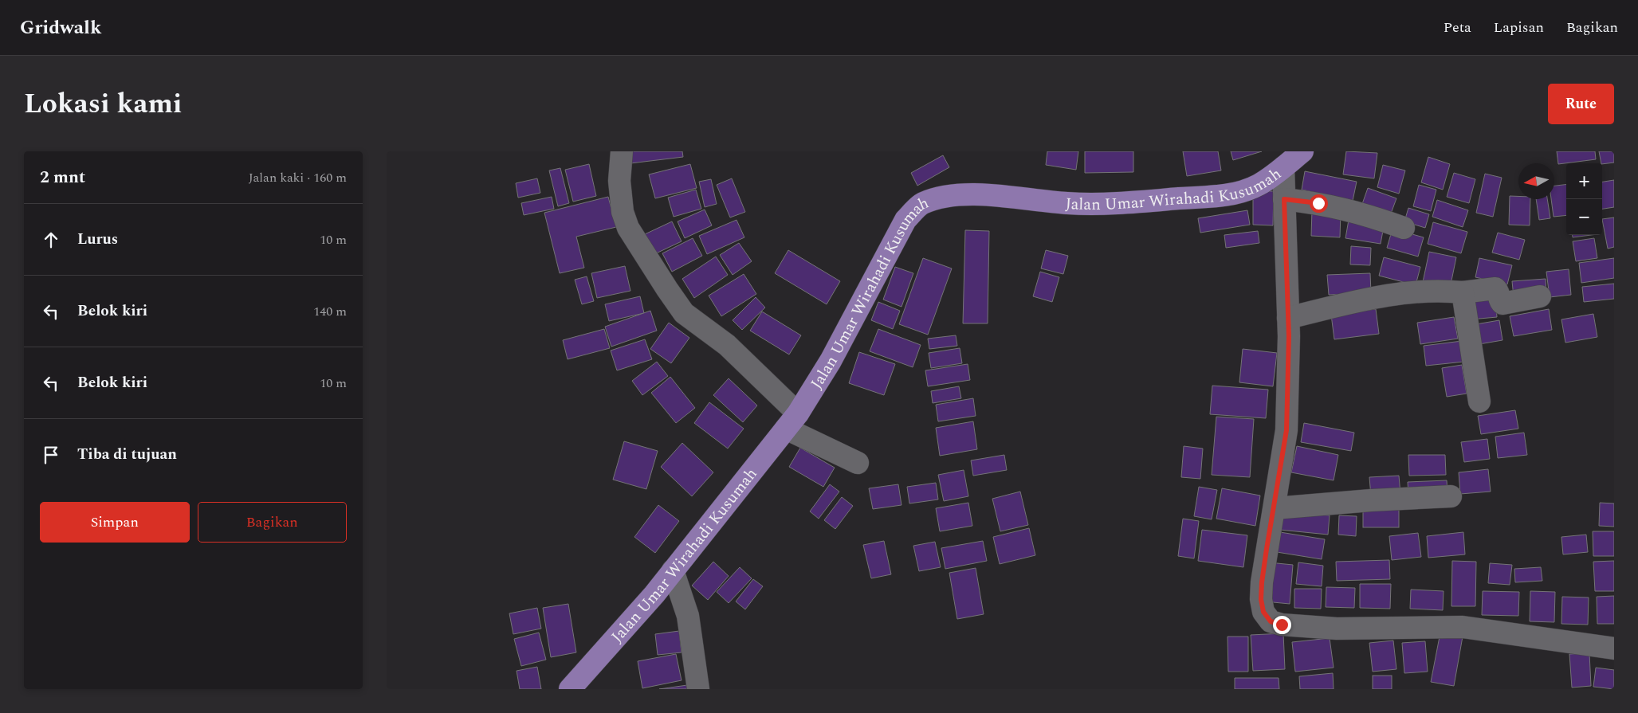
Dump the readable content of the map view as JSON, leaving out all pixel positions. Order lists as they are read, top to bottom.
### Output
{
  "streets": {
    "main road": ["Jalan Umar Wirahadi Kusumah"]
  },
  "north": "left",
  "page": {
    "header": "Gridwalk",
    "nav": ["Peta", "Lapisan", "Bagikan"],
    "title": "Lokasi kami",
    "buttons": [
      "Rute",
      ["Simpan", "Bagikan"]
    ],
    "heading": ["2 mnt", "Jalan kaki · 160 m"],
    "map_buttons": ["+", "−"],
    "list": [
      ["Lurus", "10 m"],
      ["Belok kiri", "140 m"],
      ["Belok kiri", "10 m"],
      "Tiba di tujuan"
    ]
  }
}
